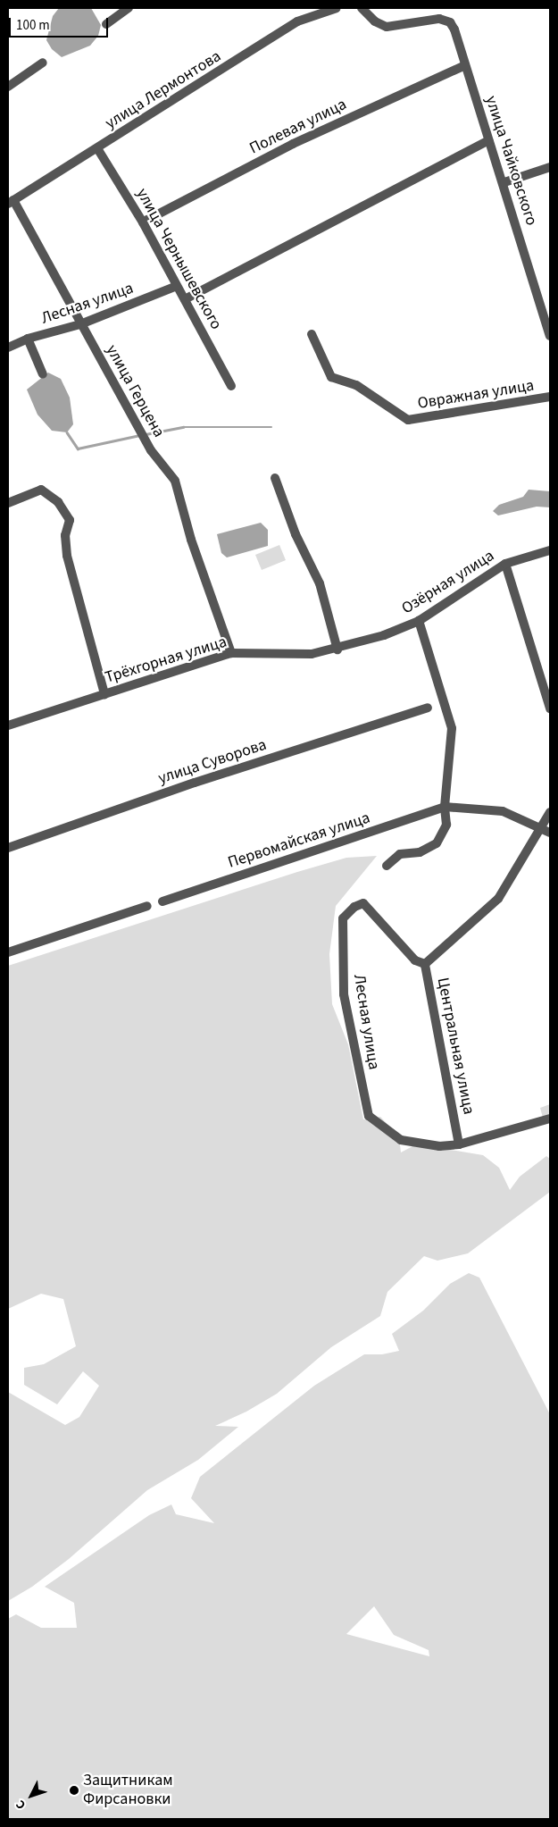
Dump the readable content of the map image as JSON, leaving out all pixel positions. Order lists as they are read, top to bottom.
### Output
{
  "streets": {
    "street": [
      "улица Лермонтова",
      "Полевая улица",
      "улица Чайковского",
      "улица Чернышевского",
      "Лесная улица",
      "улица Герцена",
      "Овражная улица",
      "Озёрная улица",
      "Трёхгорная улица",
      "улица Суворова",
      "Первомайская улица",
      "Центральная улица"
    ]
  },
  "crossings": [
    ["улица Лермонтова", "улица Чернышевского"],
    ["улица Лермонтова", "улица Герцена"],
    ["Полевая улица", "улица Чайковского"],
    ["улица Чернышевского", "Лесная улица"],
    ["Лесная улица", "улица Герцена"],
    ["Лесная улица", "Центральная улица"],
    ["улица Герцена", "Трёхгорная улица"],
    ["Озёрная улица", "Трёхгорная улица"]
  ],
  "places": ["Защитникам Фирсановки"],
  "scale_bar": "100 m",
  "north": "bottom left"
}
